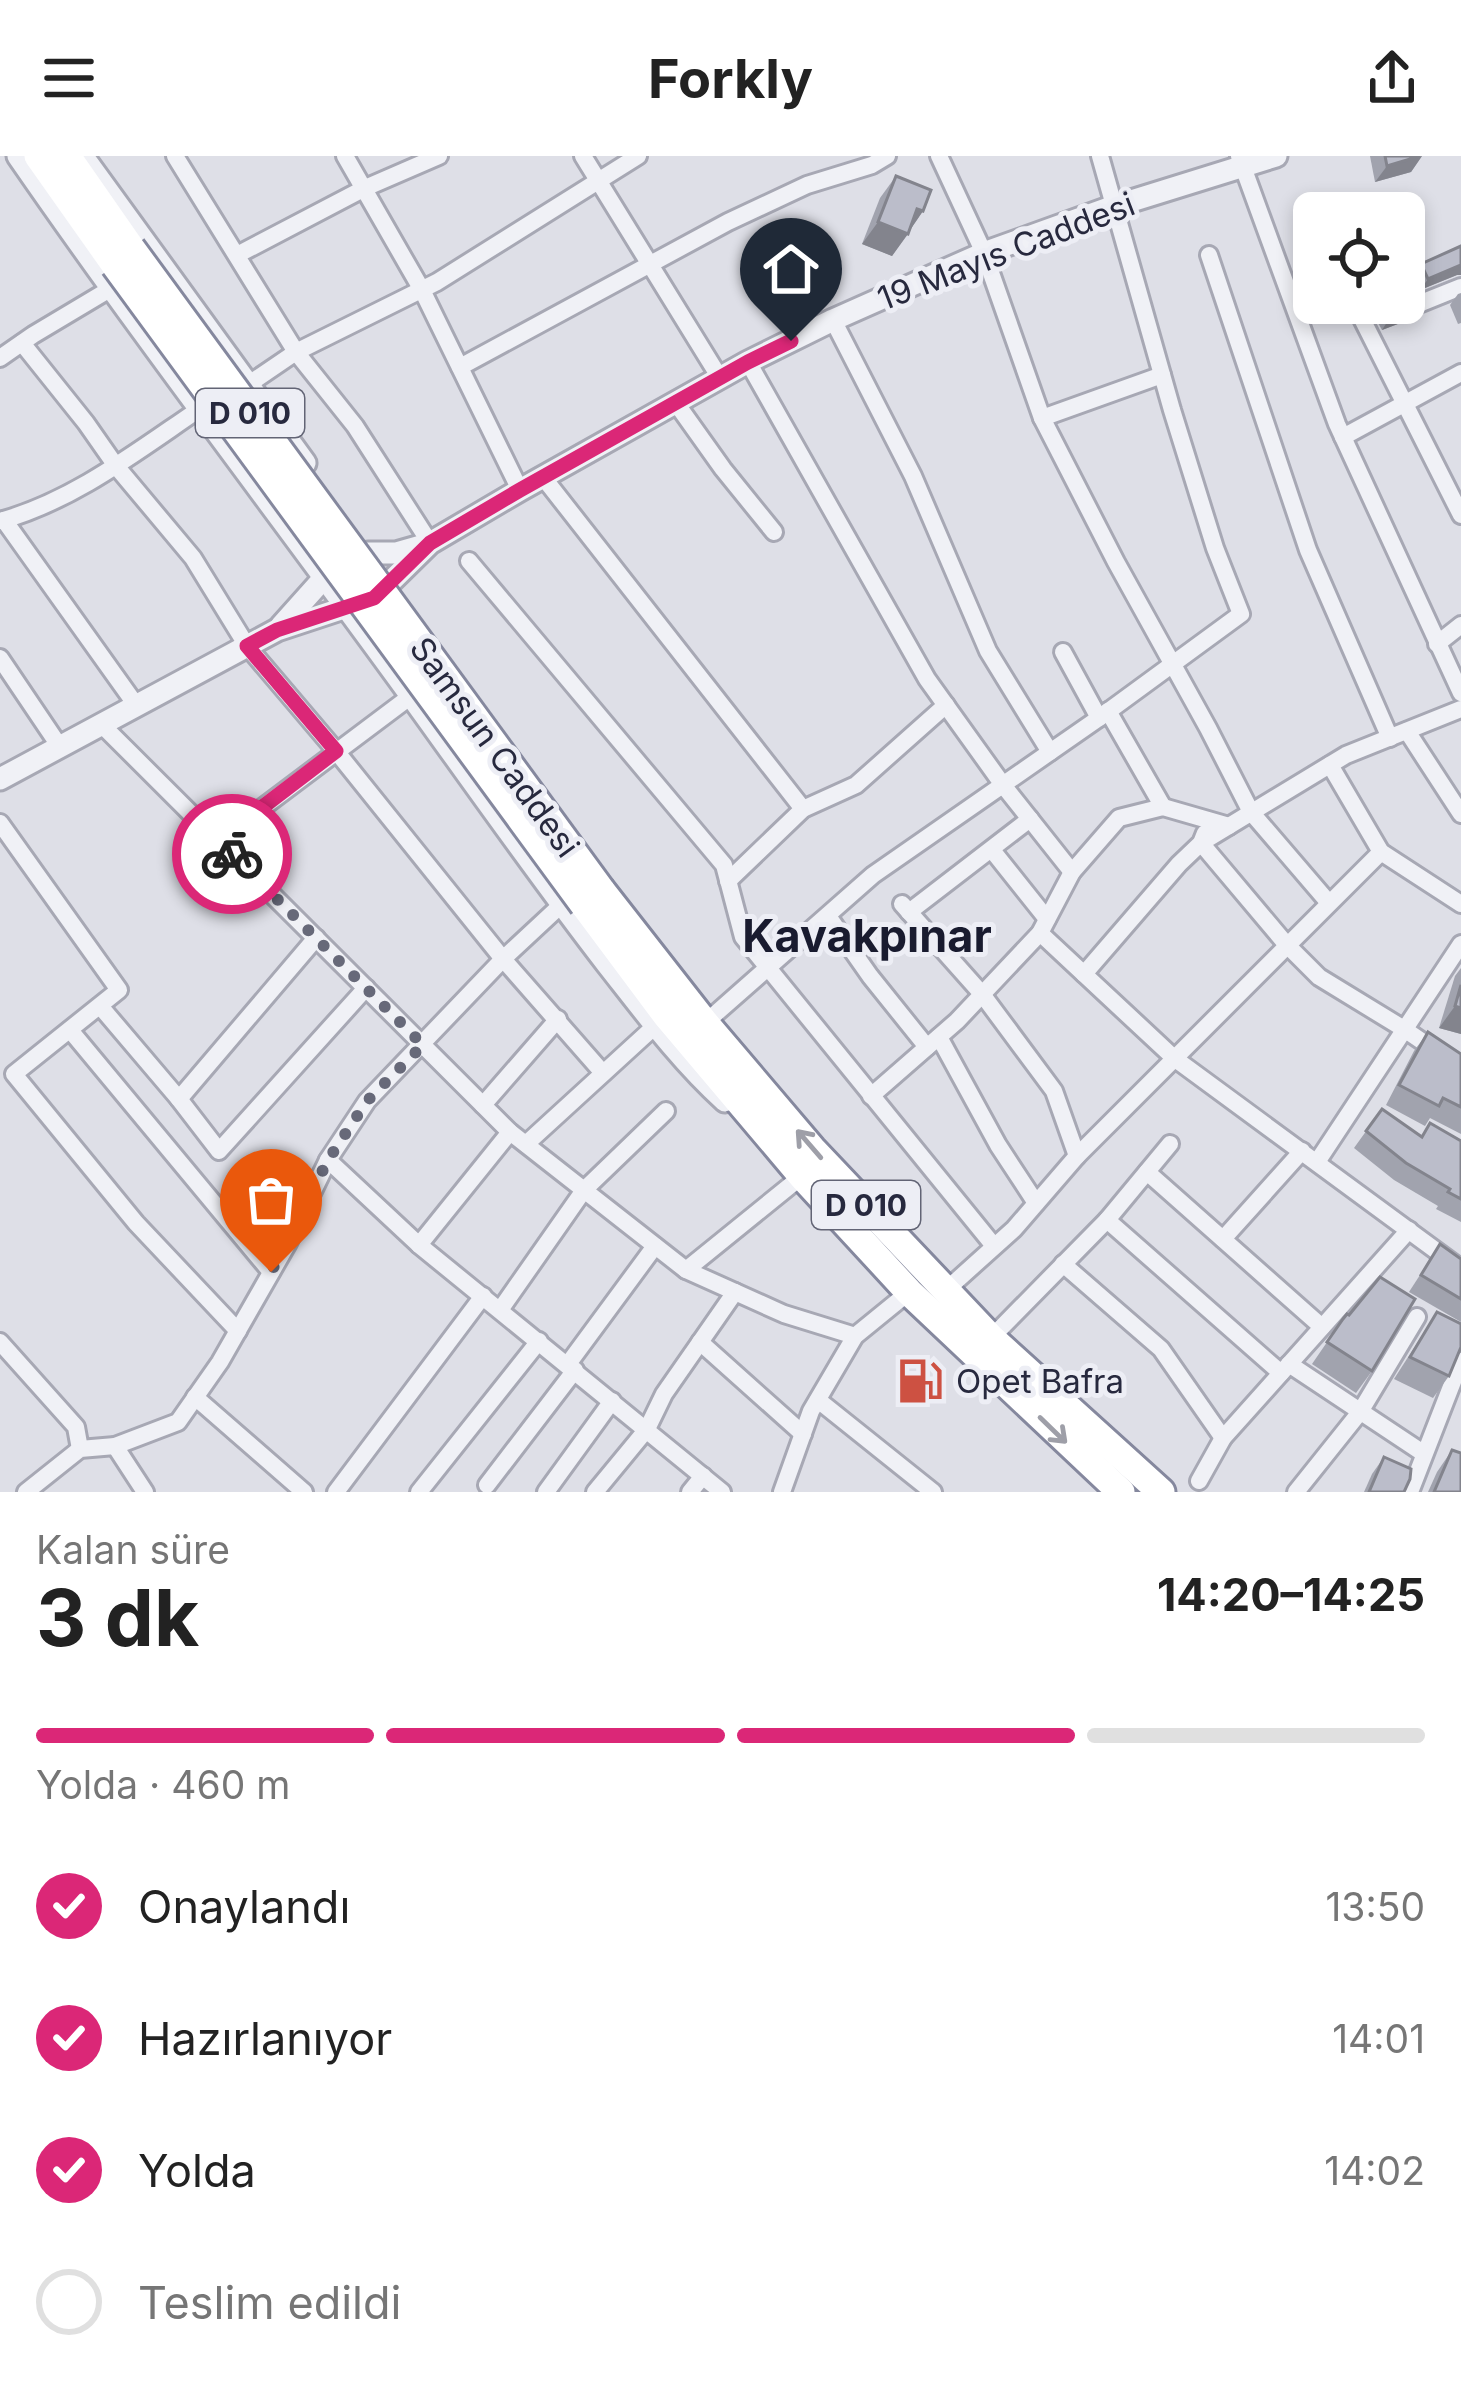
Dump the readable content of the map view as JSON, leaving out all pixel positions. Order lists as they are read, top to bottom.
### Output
{
  "streets": {
    "highway": ["D 010", "Samsun Caddesi"],
    "street": ["19 Mayıs Caddesi"]
  },
  "crossings": [
    ["19 Mayıs Caddesi", "D 010"],
    ["19 Mayıs Caddesi", "Samsun Caddesi"],
    ["D 010", "Samsun Caddesi"]
  ],
  "districts": ["Kavakpınar"],
  "places": {
    "fuel station": ["Opet Bafra"]
  },
  "page": {
    "header": "Forkly",
    "heading": ["3 dk", "Kalan süre", "14:20–14:25"],
    "bar": "Yolda · 460 m",
    "list": [
      ["Onaylandı", "13:50"],
      ["Hazırlanıyor", "14:01"],
      ["Yolda", "14:02"],
      "Teslim edildi"
    ]
  }
}
